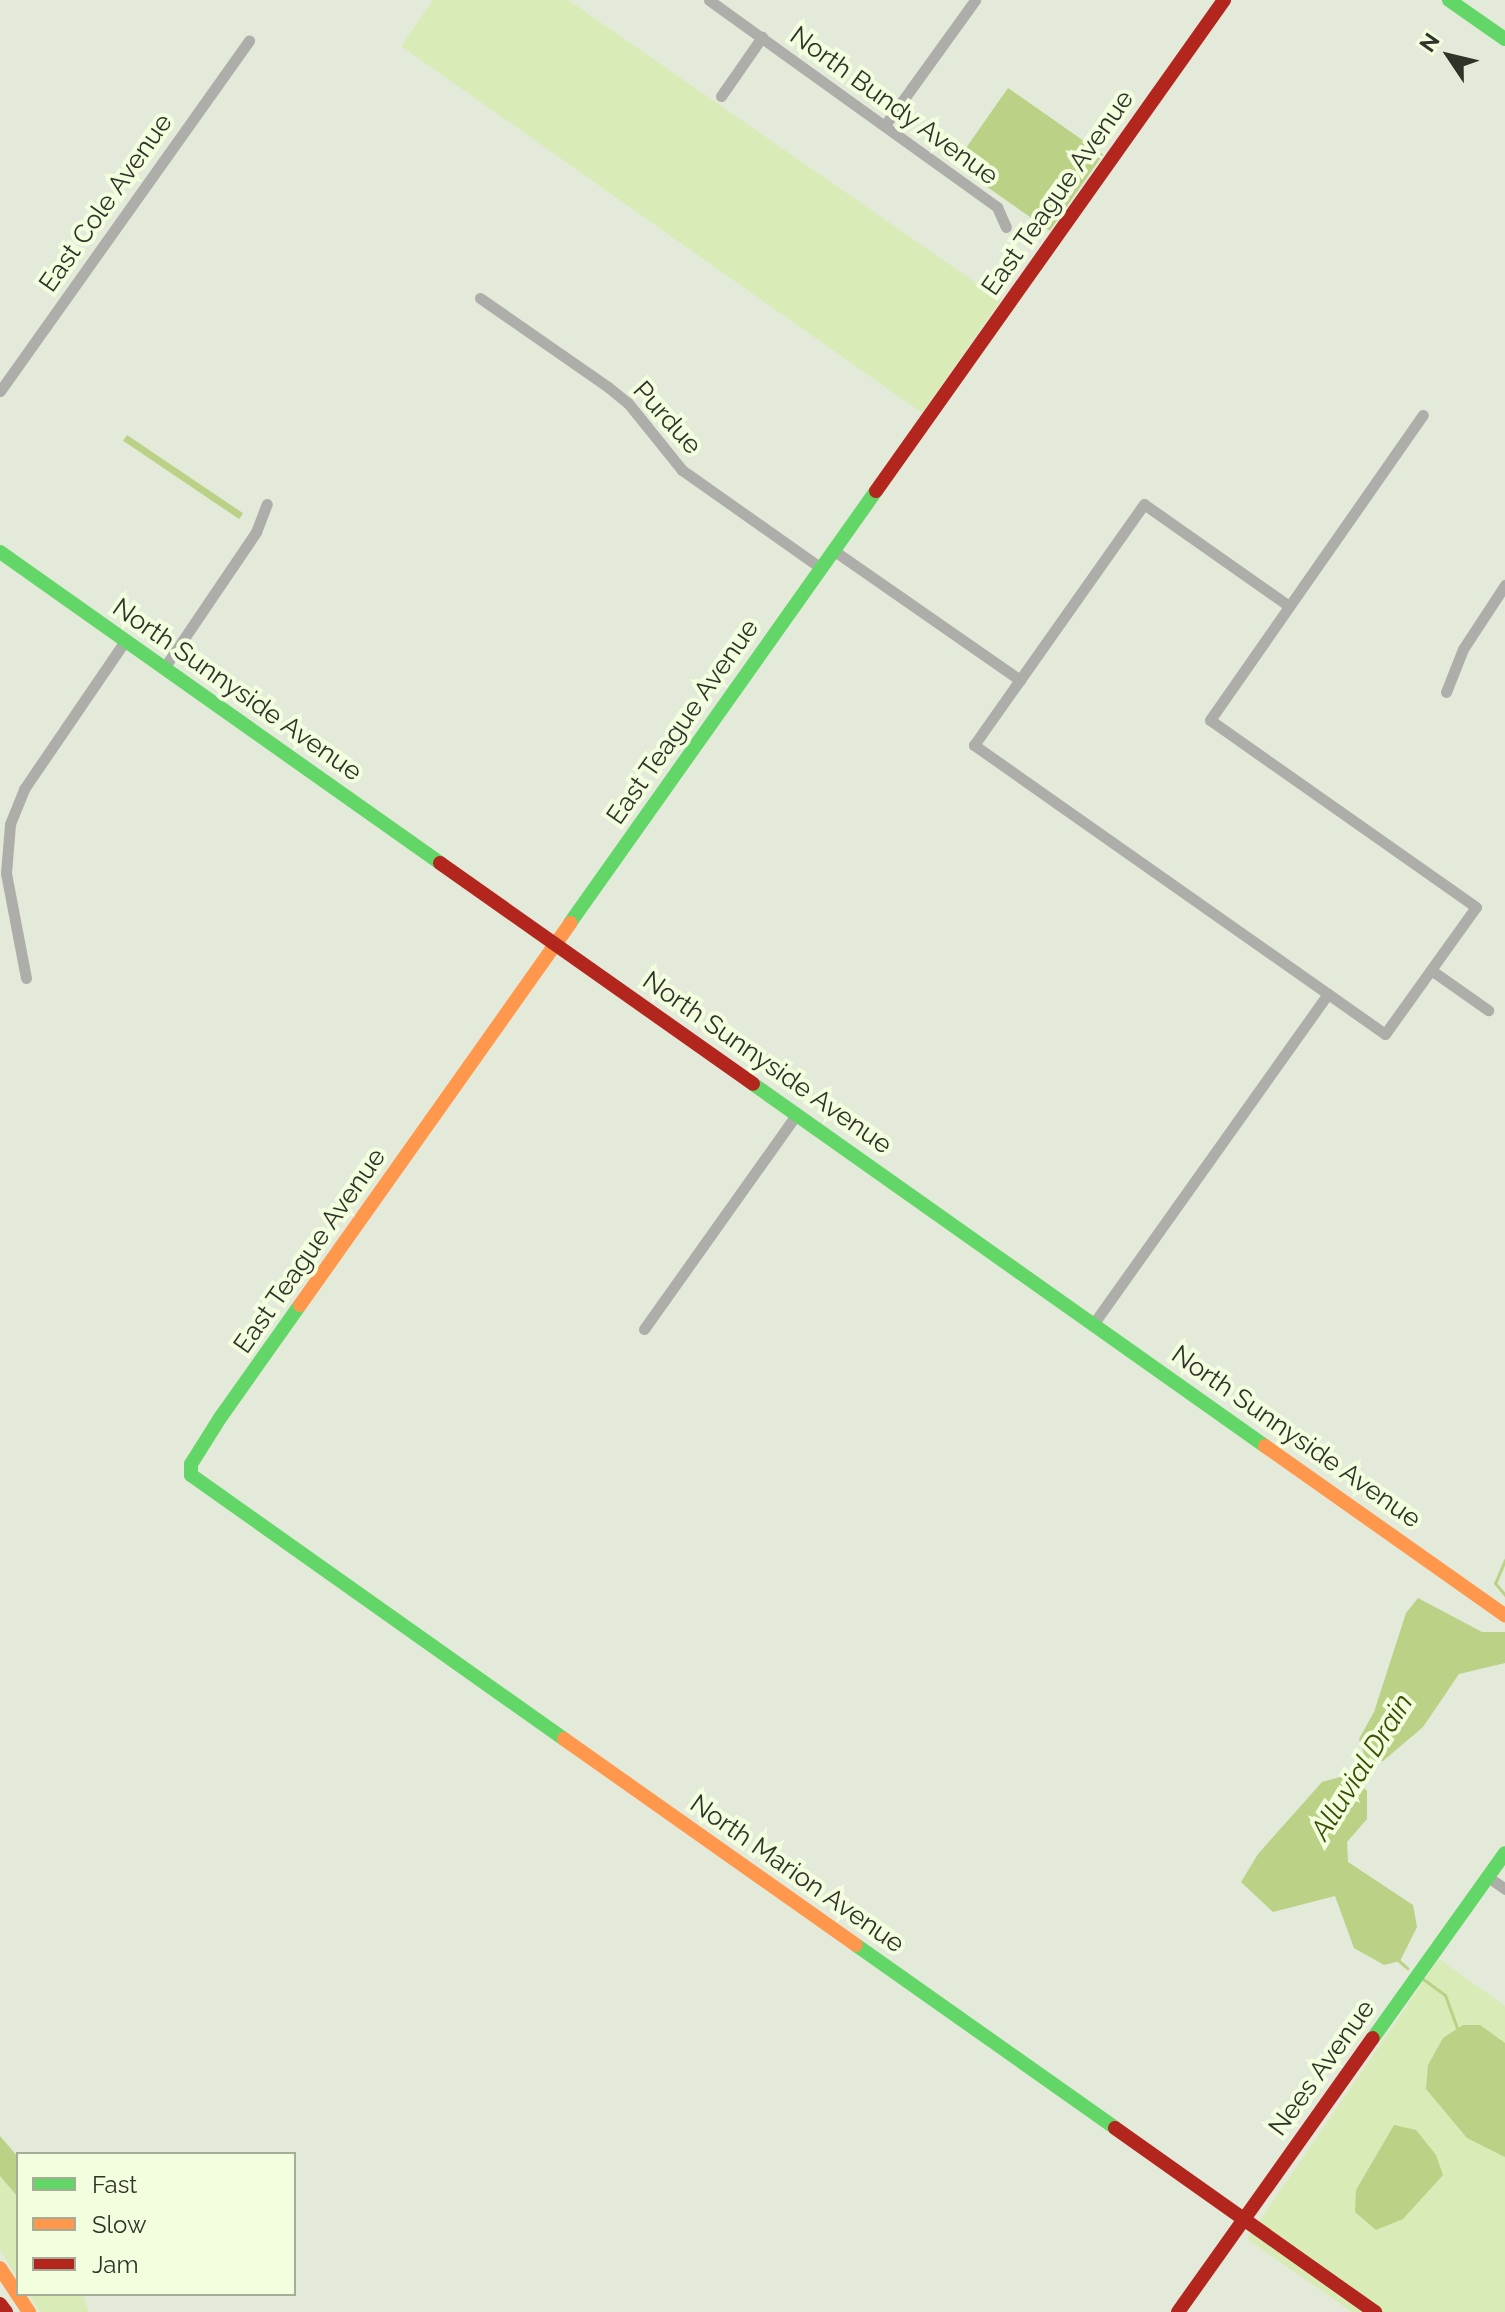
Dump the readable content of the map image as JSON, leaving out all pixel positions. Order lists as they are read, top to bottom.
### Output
{
  "streets": {
    "street": [
      "North Bundy Avenue",
      "East Teague Avenue",
      "East Cole Avenue",
      "Purdue",
      "North Sunnyside Avenue",
      "North Marion Avenue",
      "Nees Avenue"
    ]
  },
  "crossings": [
    ["East Teague Avenue", "Purdue"],
    ["East Teague Avenue", "North Sunnyside Avenue"],
    ["East Teague Avenue", "North Marion Avenue"],
    ["North Marion Avenue", "Nees Avenue"]
  ],
  "water": ["Alluvial Drain"],
  "legend": ["Fast", "Slow", "Jam"],
  "north": "top left"
}
